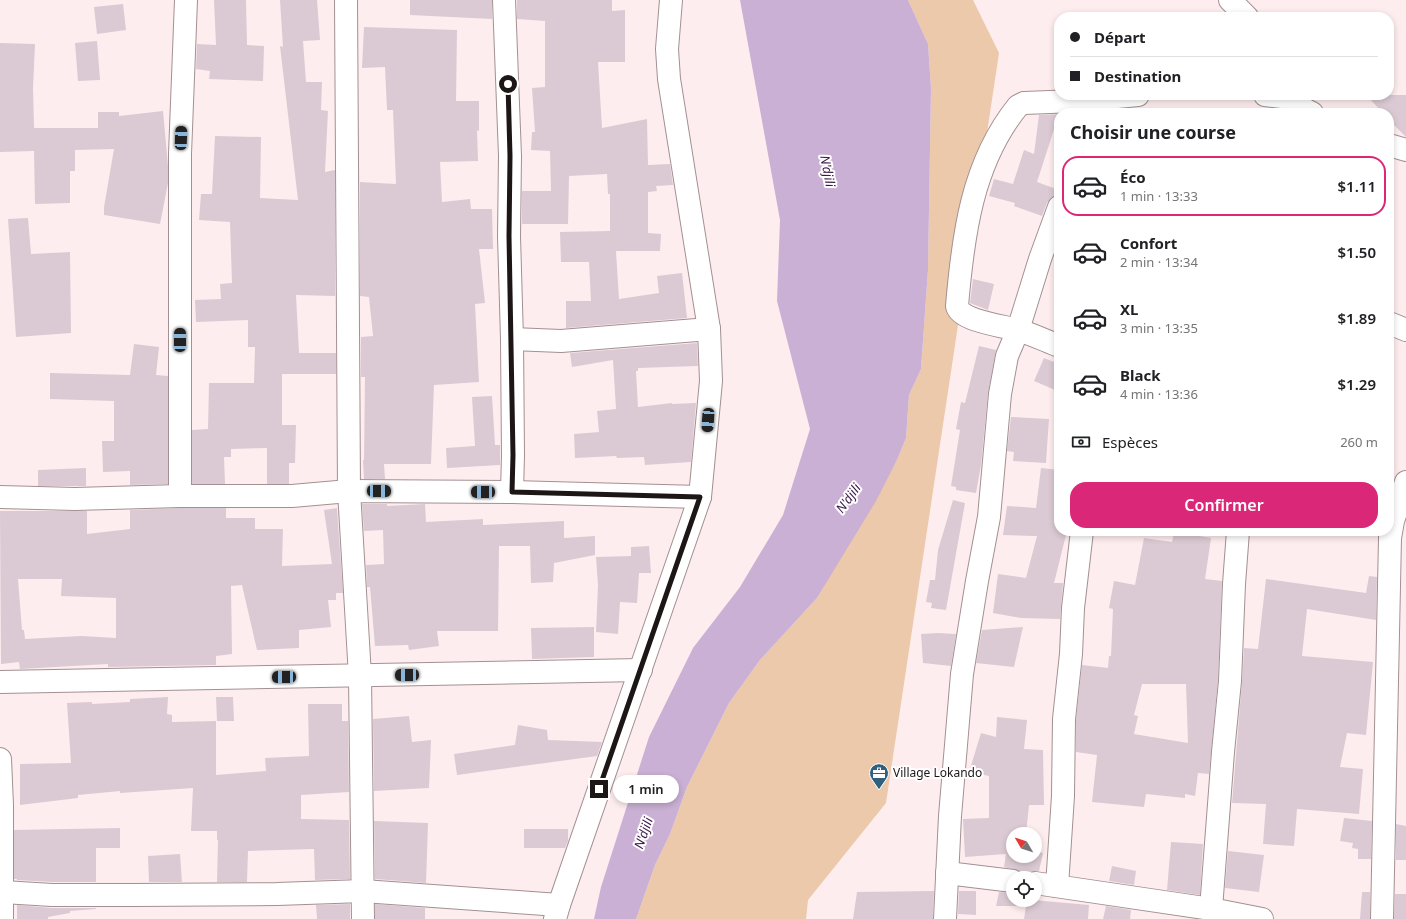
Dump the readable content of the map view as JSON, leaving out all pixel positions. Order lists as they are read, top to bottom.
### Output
{
  "water": ["N'djili"],
  "places": {
    "office": ["Village Lokando"]
  },
  "north": "top left",
  "page": {
    "banner": ["Départ", "Destination"],
    "heading": "Choisir une course",
    "list": [
      {
        "name": "Éco",
        "note": "1 min · 13:33",
        "value": "$1.11"
      },
      {
        "name": "Confort",
        "note": "2 min · 13:34",
        "value": "$1.50"
      },
      {
        "name": "XL",
        "note": "3 min · 13:35",
        "value": "$1.89"
      },
      {
        "name": "Black",
        "note": "4 min · 13:36",
        "value": "$1.29"
      }
    ],
    "pay": ["Espèces", "260 m"],
    "buttons": "Confirmer",
    "bubble": "1 min"
  }
}
